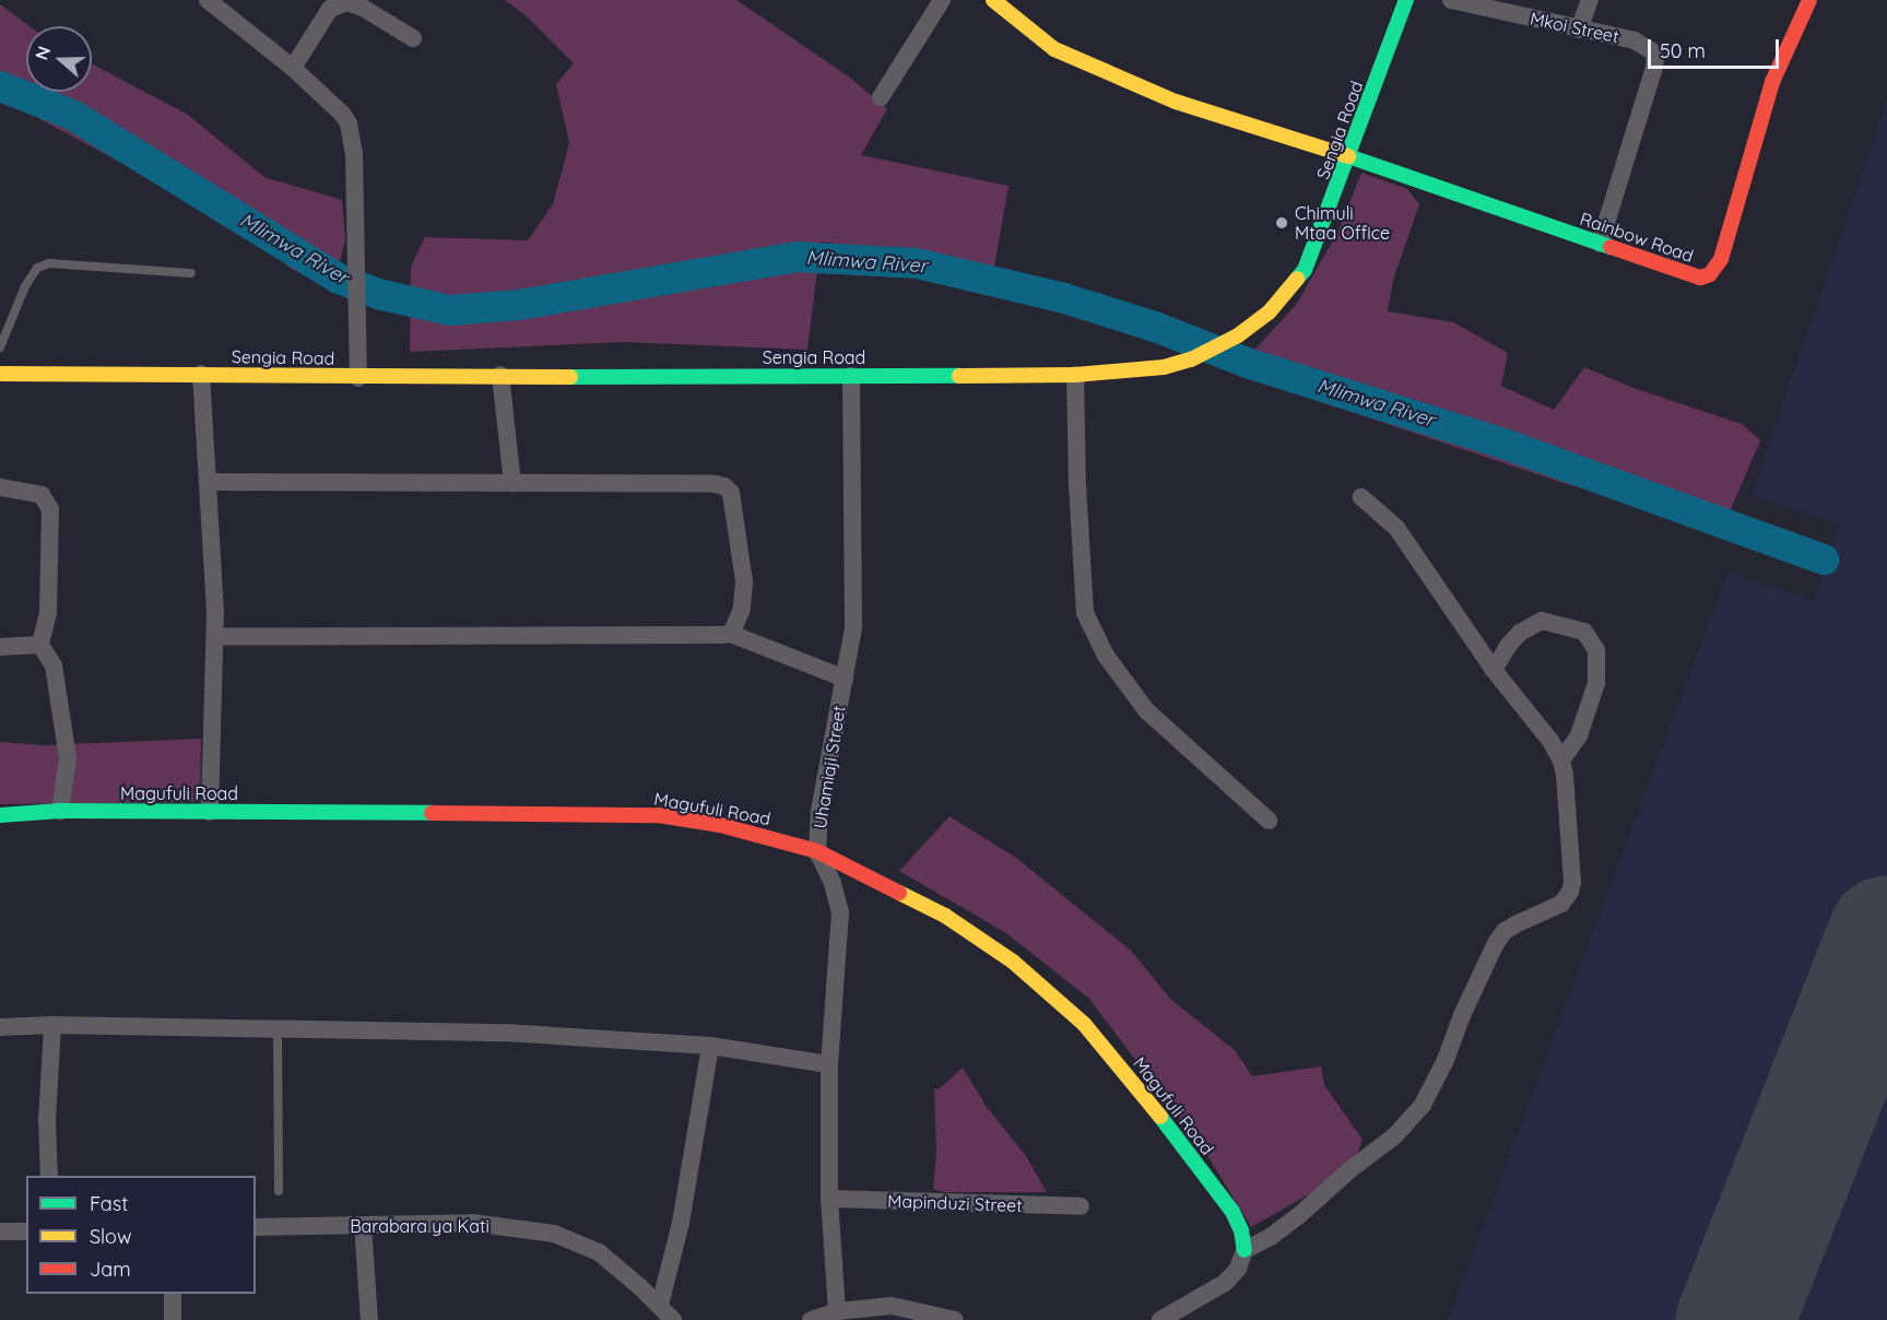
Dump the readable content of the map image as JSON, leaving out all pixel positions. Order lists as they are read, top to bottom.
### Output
{
  "streets": {
    "street": [
      "Mkoi Street",
      "Sengia Road",
      "Rainbow Road",
      "Uhamiaji Street",
      "Magufuli Road",
      "Mapinduzi Street",
      "Barabara ya Kati"
    ]
  },
  "crossings": [
    ["Mkoi Street", "Rainbow Road"],
    ["Sengia Road", "Rainbow Road"],
    ["Sengia Road", "Uhamiaji Street"],
    ["Uhamiaji Street", "Magufuli Road"],
    ["Uhamiaji Street", "Mapinduzi Street"]
  ],
  "water": ["Mlimwa River"],
  "places": ["Chimuli Mtaa Office"],
  "legend": ["Fast", "Slow", "Jam"],
  "scale_bar": "50 m",
  "north": "left"
}
